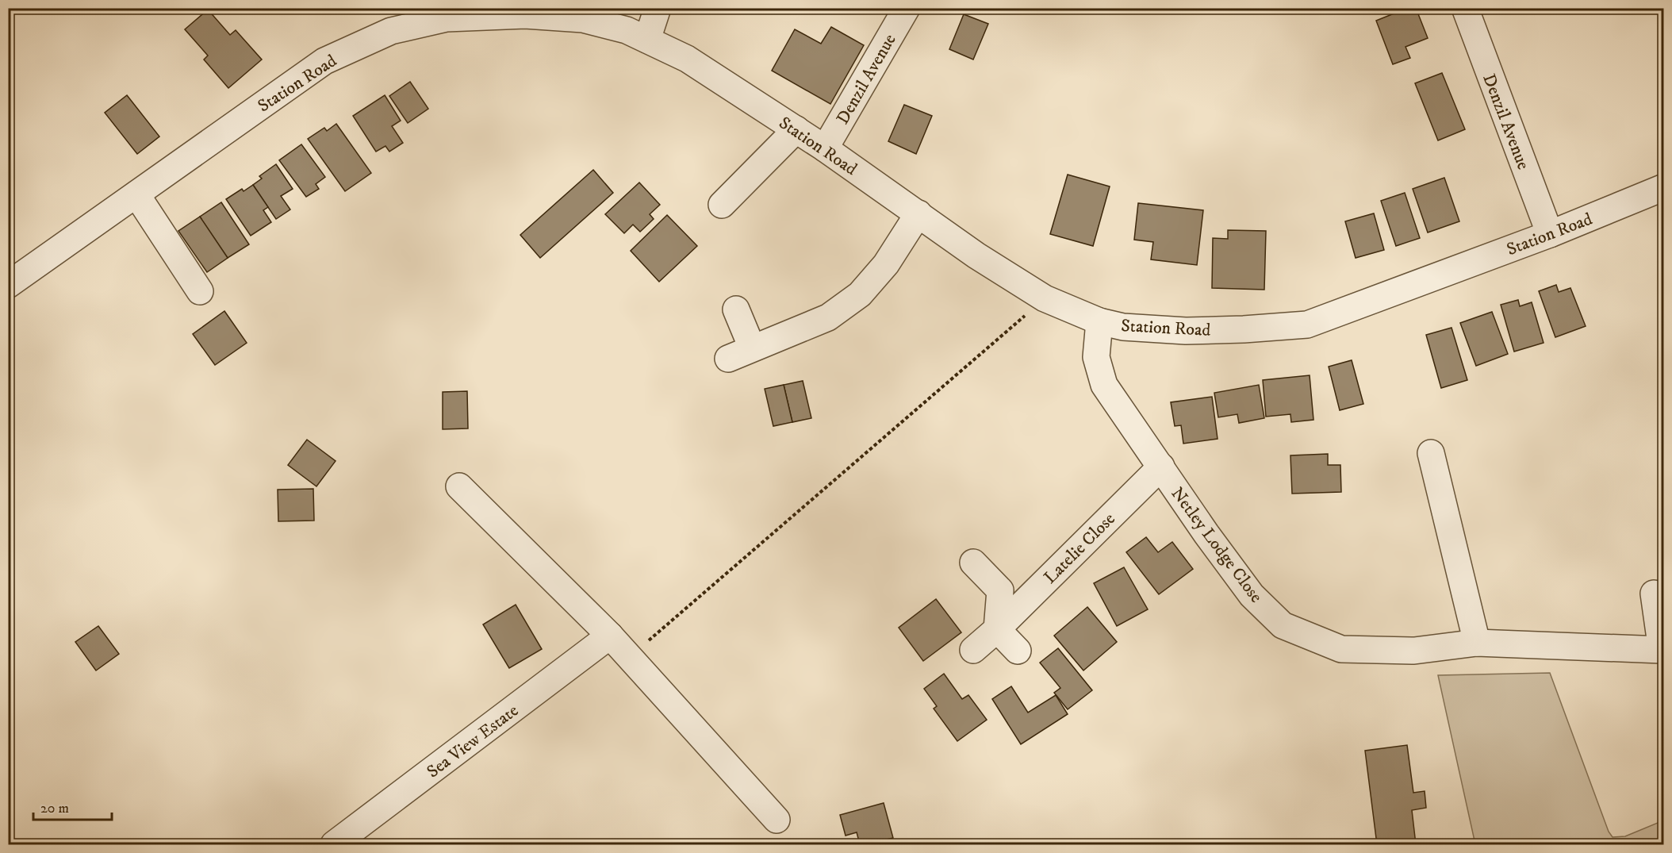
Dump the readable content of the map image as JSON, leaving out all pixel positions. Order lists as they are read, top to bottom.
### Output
{
  "streets": {
    "street": [
      "Denzil Avenue",
      "Station Road",
      "Netley Lodge Close",
      "Latelie Close",
      "Sea View Estate"
    ]
  },
  "crossings": [
    ["Denzil Avenue", "Station Road"],
    ["Station Road", "Netley Lodge Close"],
    ["Netley Lodge Close", "Latelie Close"]
  ],
  "scale_bar": "20 m"
}
